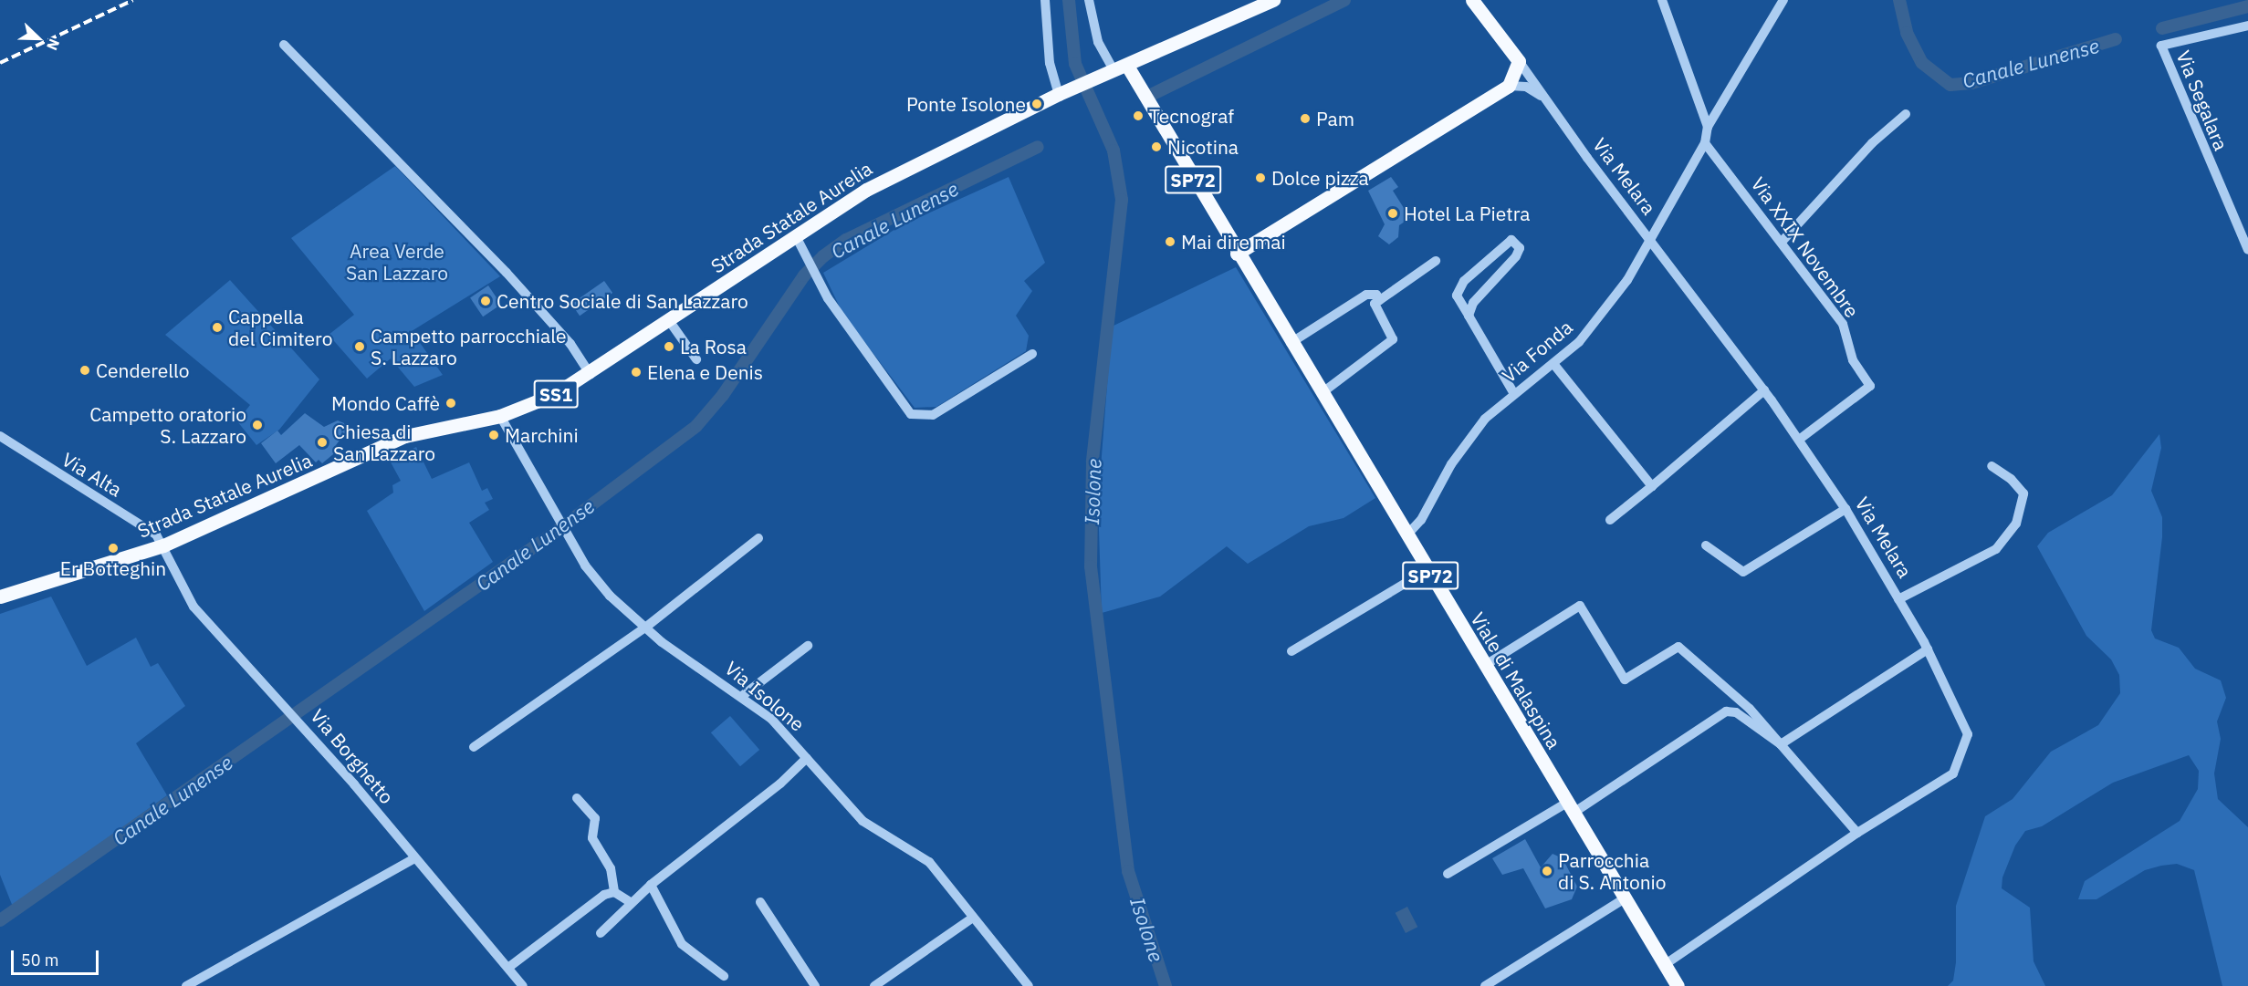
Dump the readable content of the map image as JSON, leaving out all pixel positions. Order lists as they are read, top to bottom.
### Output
{
  "streets": {
    "main road": [
      "Via Melara",
      "SP72",
      "Strada Statale Aurelia",
      "SS1",
      "Viale di Malaspina"
    ],
    "street": [
      "Via Segalara",
      "Via XXIX Novembre",
      "Via Fonda",
      "Via Alta",
      "Via Isolone",
      "Via Borghetto"
    ]
  },
  "crossings": [
    ["Via Melara", "Via XXIX Novembre"],
    ["Via Melara", "Via Fonda"],
    ["Via Melara", "Viale di Malaspina"],
    ["SP72", "Strada Statale Aurelia"],
    ["SP72", "Viale di Malaspina"],
    ["Strada Statale Aurelia", "Via Alta"],
    ["Strada Statale Aurelia", "Via Isolone"],
    ["Strada Statale Aurelia", "Via Borghetto"],
    ["Via XXIX Novembre", "Via Fonda"],
    ["Via Fonda", "Viale di Malaspina"],
    ["Via Alta", "Via Borghetto"]
  ],
  "water": ["Canale Lunense", "Isolone"],
  "parks": ["Area Verde San Lazzaro"],
  "places": [
    "Ponte Isolone",
    "Tecnograf",
    "Pam",
    "Nicotina",
    "Dolce pizza",
    "Hotel La Pietra",
    "Mai dire mai",
    "Centro Sociale di San Lazzaro",
    "Cappella del Cimitero",
    "Campetto parrocchiale S. Lazzaro",
    "La Rosa",
    "Cenderello",
    "Elena e Denis",
    "Mondo Caffè",
    "Campetto oratorio S. Lazzaro",
    "Marchini",
    "Chiesa di San Lazzaro",
    "Er Botteghin",
    "Parrocchia di S. Antonio"
  ],
  "scale_bar": "50 m",
  "north": "bottom right"
}
